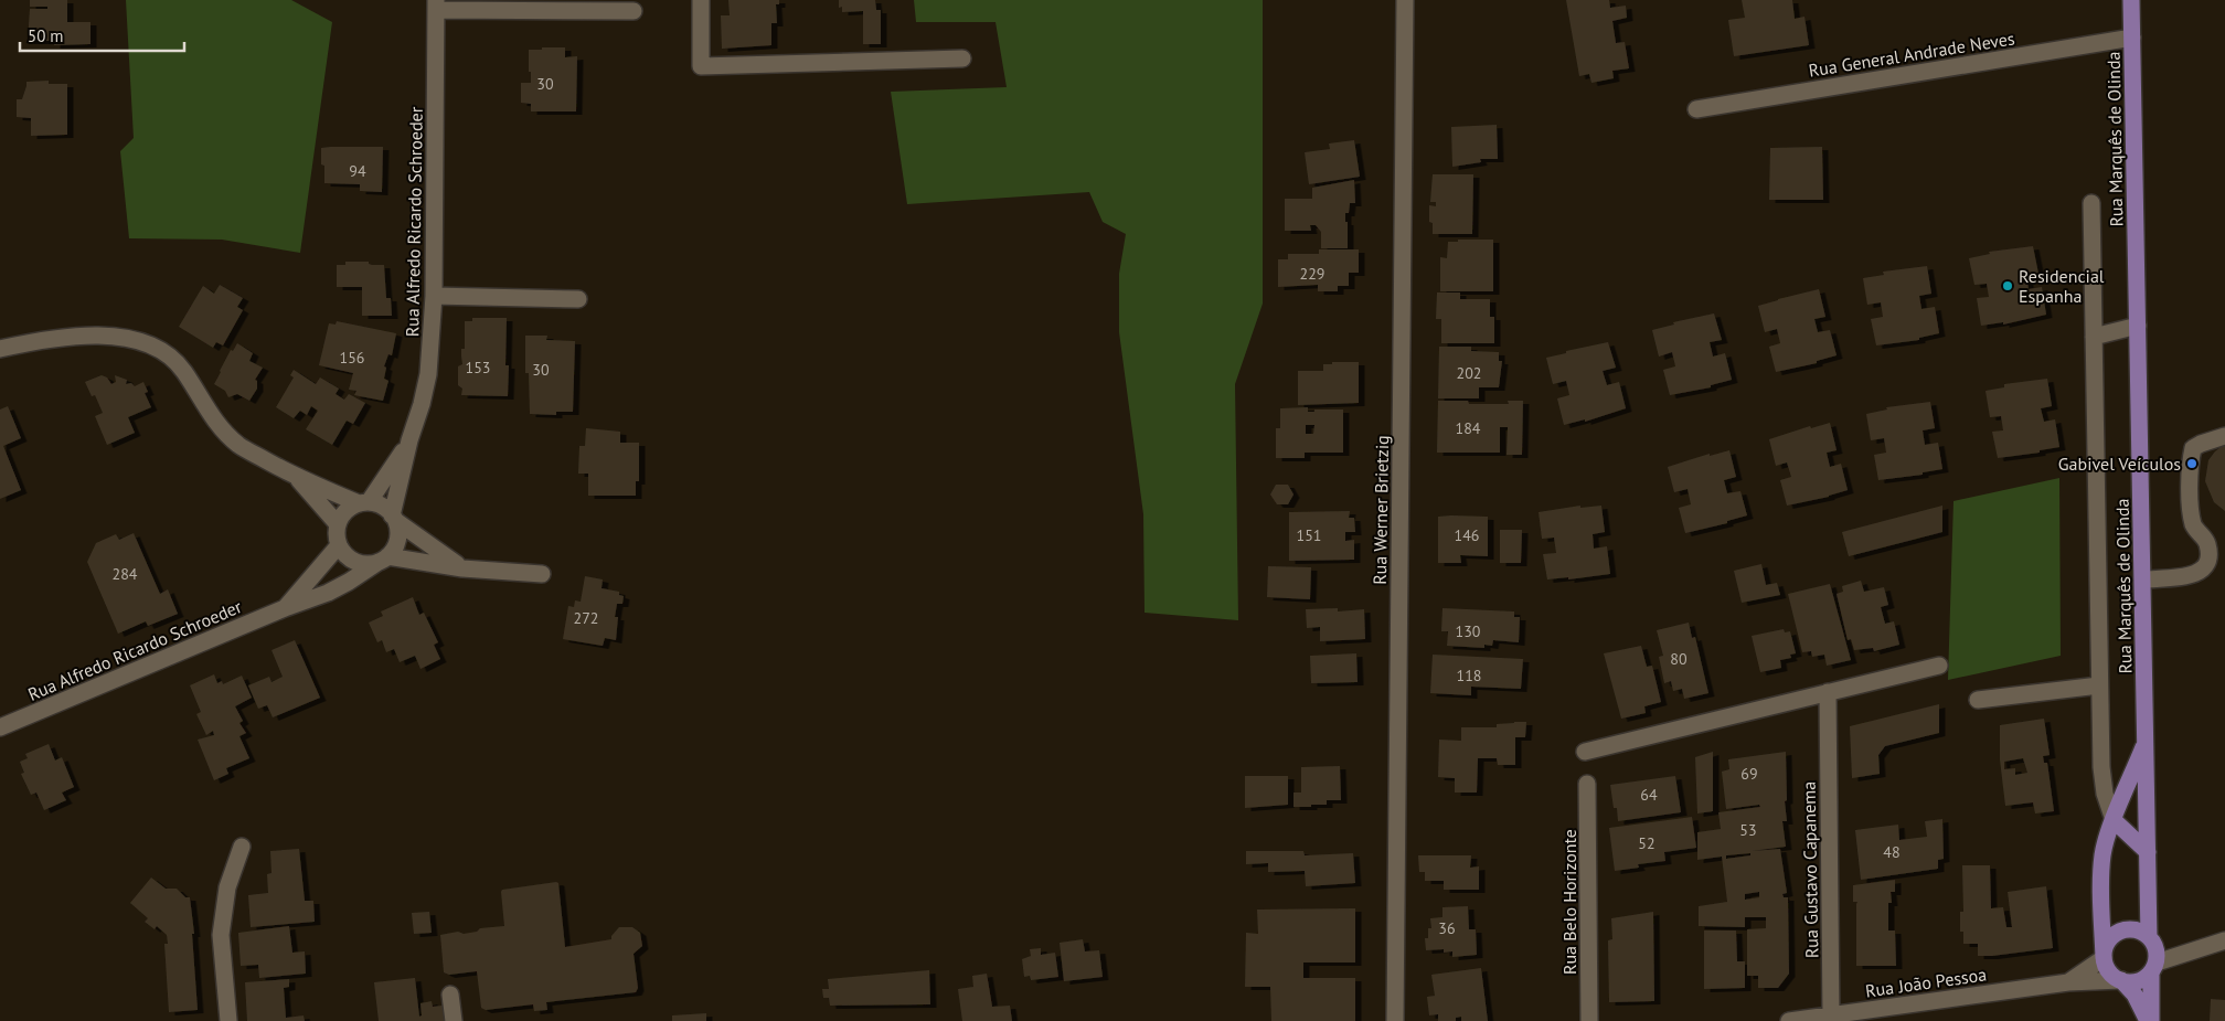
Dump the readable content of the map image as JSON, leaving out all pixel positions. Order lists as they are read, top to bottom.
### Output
{
  "streets": {
    "main road": ["Rua Marquês de Olinda"],
    "street": [
      "Rua General Andrade Neves",
      "Rua Alfredo Ricardo Schroeder",
      "Rua Werner Brietzig",
      "Rua Gustavo Capanema",
      "Rua Belo Horizonte",
      "Rua João Pessoa"
    ]
  },
  "crossings": [
    ["Rua General Andrade Neves", "Rua Marquês de Olinda"],
    ["Rua Marquês de Olinda", "Rua João Pessoa"],
    ["Rua Gustavo Capanema", "Rua João Pessoa"]
  ],
  "places": ["Residencial Espanha", "Gabivel Veículos"],
  "house_numbers": [
    "30",
    "94",
    "229",
    "156",
    "153",
    "30",
    "202",
    "184",
    "151",
    "146",
    "284",
    "272",
    "130",
    "80",
    "118",
    "69",
    "64",
    "53",
    "52",
    "48",
    "36"
  ],
  "scale_bar": "50 m"
}
